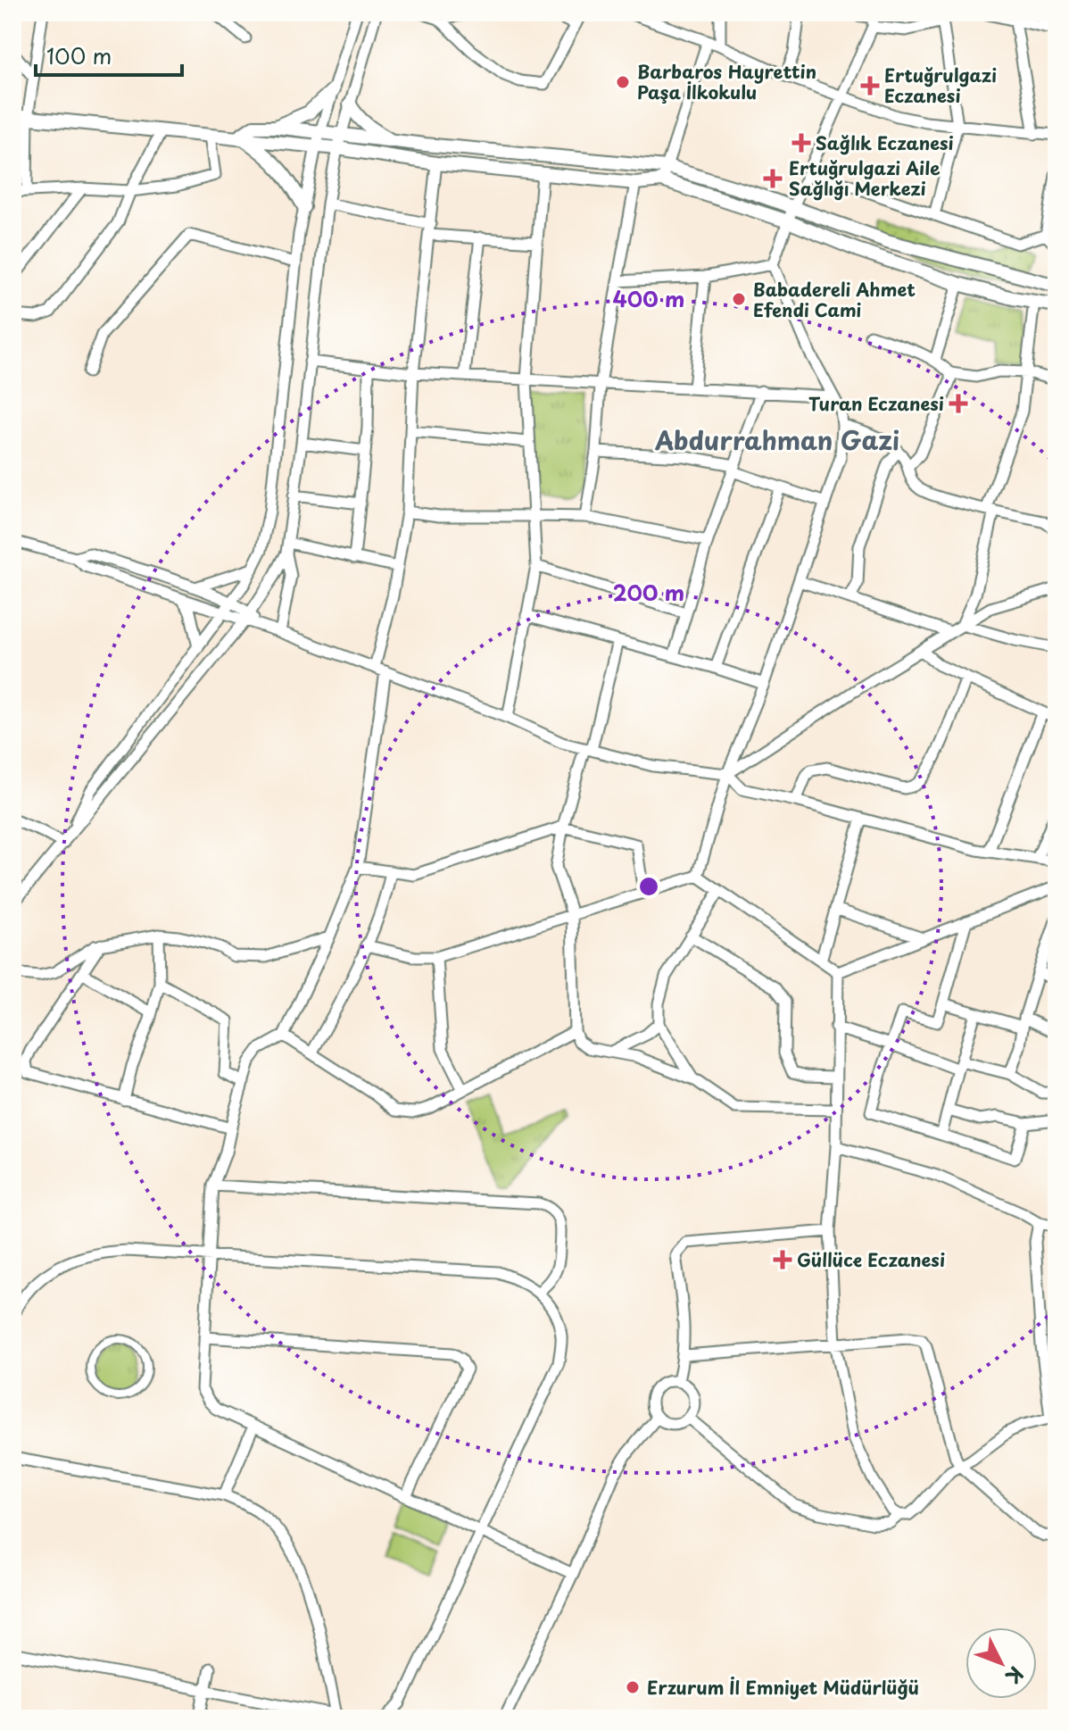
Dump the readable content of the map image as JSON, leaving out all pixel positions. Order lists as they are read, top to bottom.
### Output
{
  "districts": ["Abdurrahman Gazi"],
  "places": {
    "other": ["Barbaros Hayrettin Paşa İlkokulu", "Babadereli Ahmet Efendi Cami", "Erzurum İl Emniyet Müdürlüğü"],
    "health": [
      "Ertuğrulgazi Eczanesi",
      "Sağlık Eczanesi",
      "Ertuğrulgazi Aile Sağlığı Merkezi",
      "Turan Eczanesi",
      "Güllüce Eczanesi"
    ]
  },
  "scale_bar": "100 m",
  "north": "bottom right",
  "rings": ["400 m", "200 m"]
}
